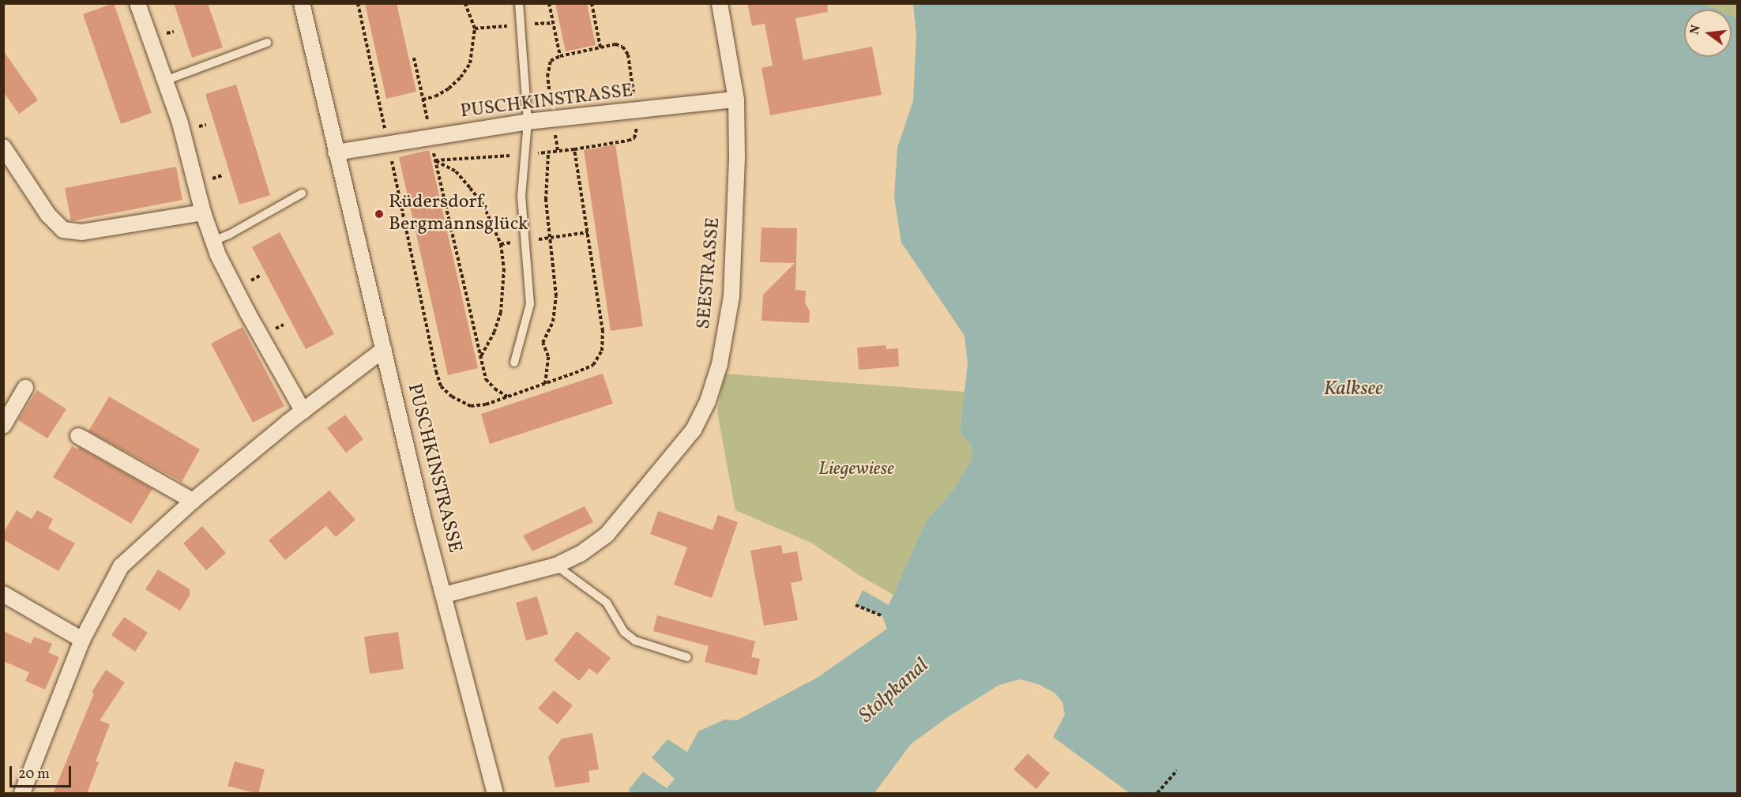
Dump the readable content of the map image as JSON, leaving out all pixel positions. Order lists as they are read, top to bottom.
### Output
{
  "streets": {
    "street": ["PUSCHKINSTRASSE", "SEESTRASSE"]
  },
  "crossings": [
    ["PUSCHKINSTRASSE", "SEESTRASSE"]
  ],
  "water": ["Kalksee", "Stolpkanal"],
  "parks": ["Liegewiese"],
  "places": ["Rüdersdorf, Bergmannsglück"],
  "scale_bar": "20 m",
  "north": "left"
}
